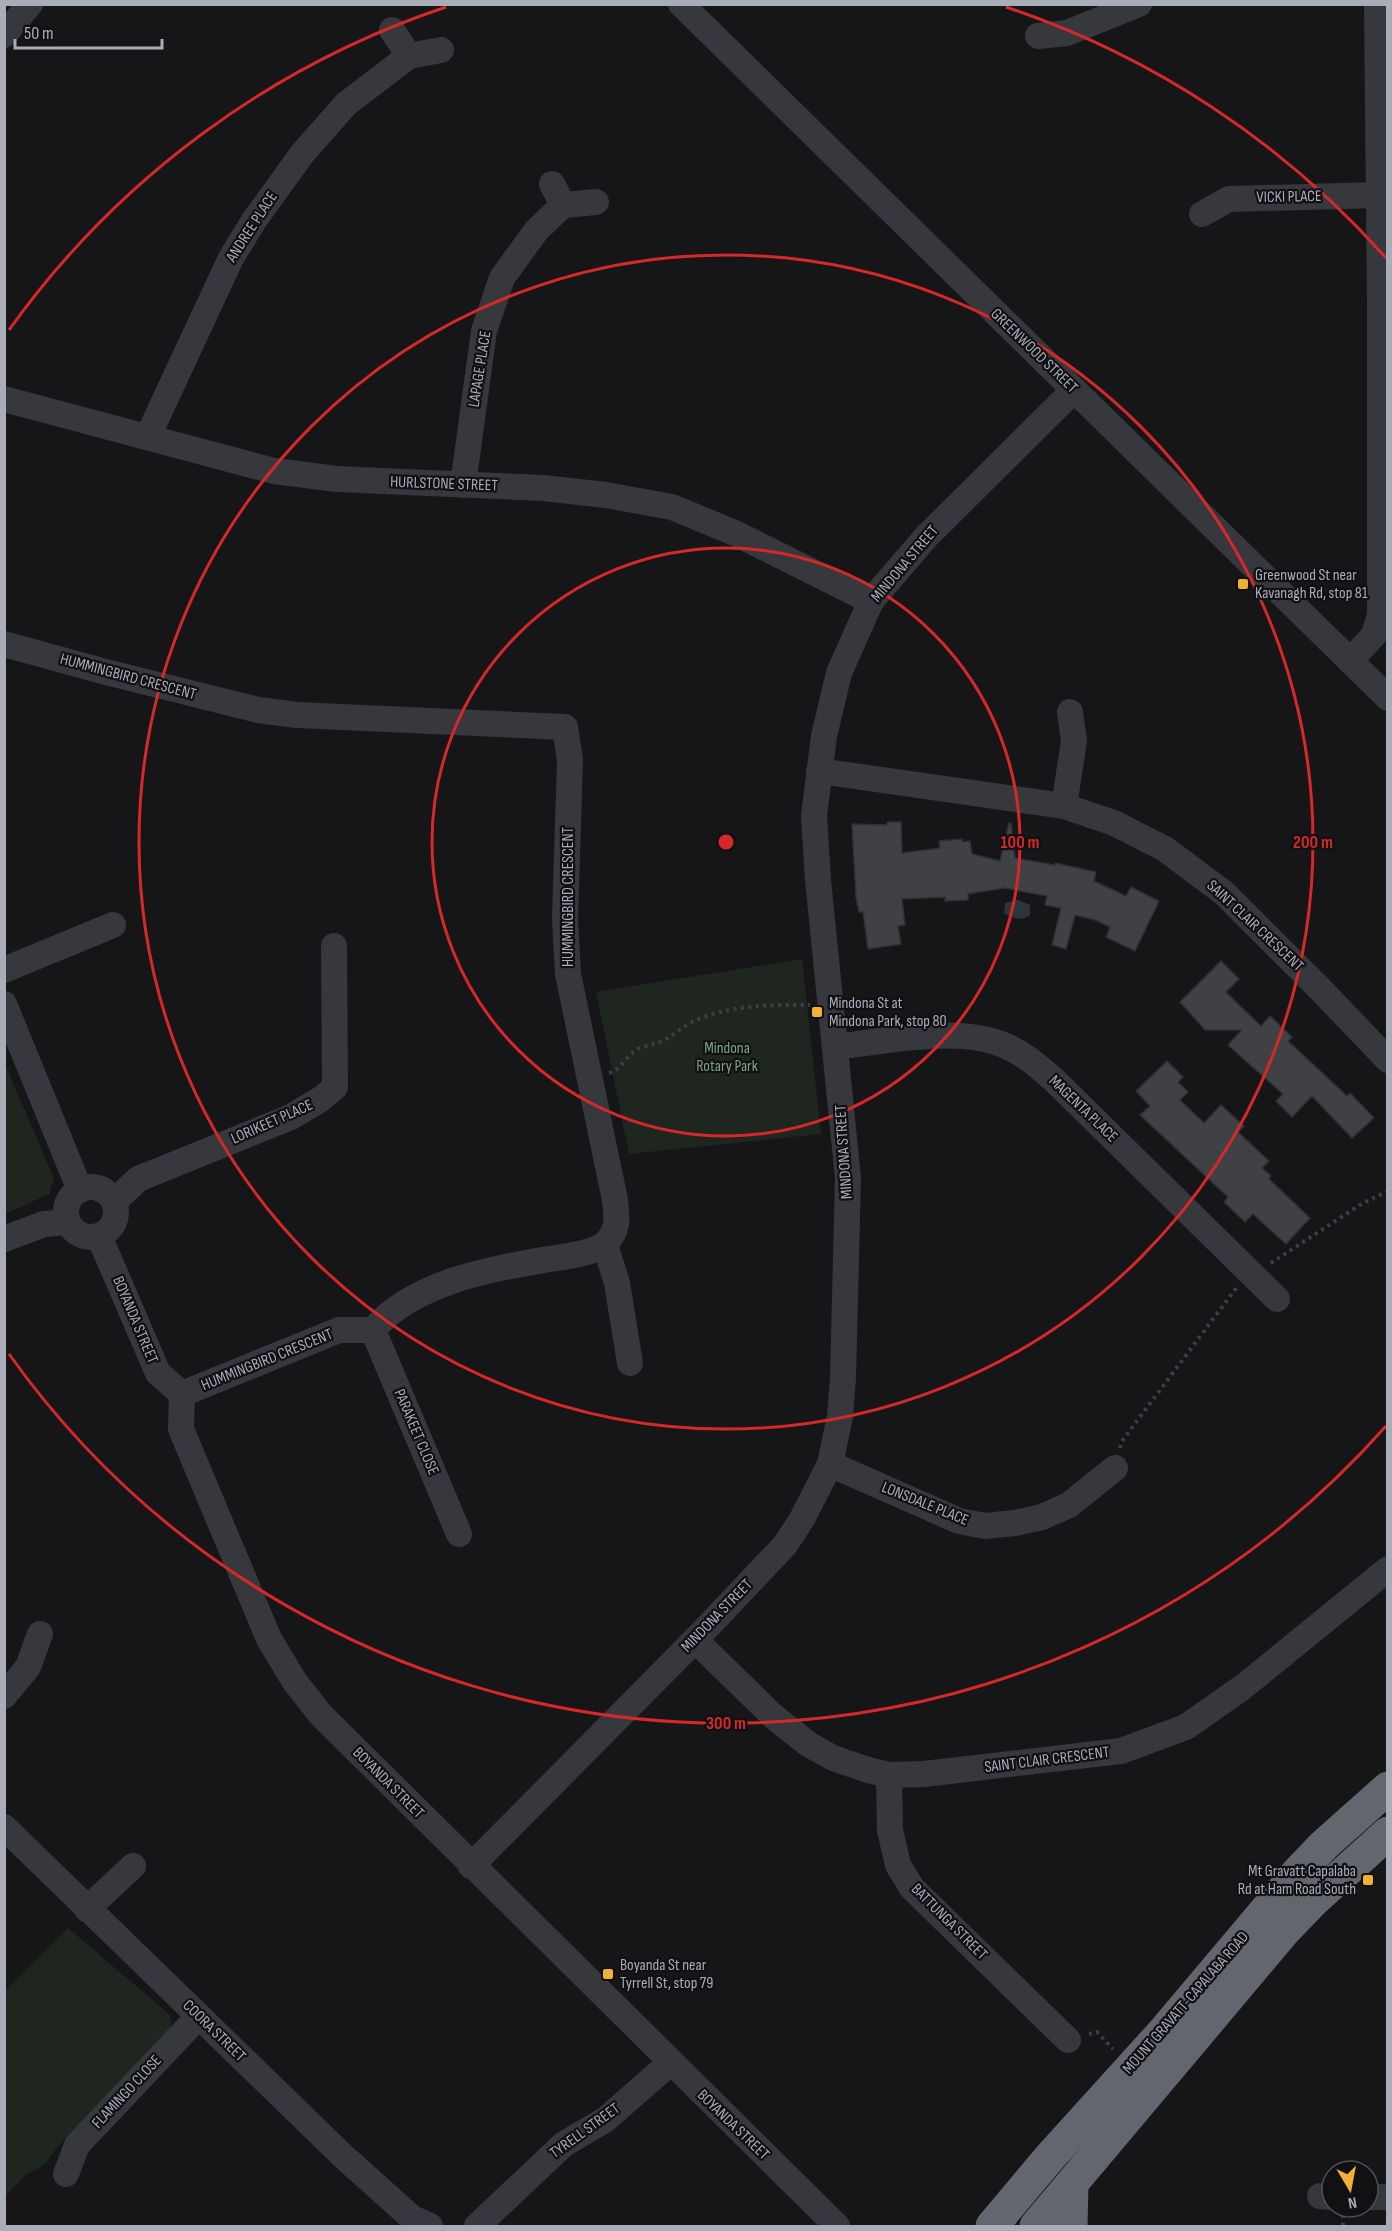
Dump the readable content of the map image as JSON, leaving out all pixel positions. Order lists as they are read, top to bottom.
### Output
{
  "streets": {
    "highway": ["MOUNT GRAVATT-CAPALABA ROAD"],
    "street": [
      "VICKI PLACE",
      "ANDREE PLACE",
      "GREENWOOD STREET",
      "LAPAGE PLACE",
      "HURLSTONE STREET",
      "MINDONA STREET",
      "HUMMINGBIRD CRESCENT",
      "SAINT CLAIR CRESCENT",
      "MAGENTA PLACE",
      "LORIKEET PLACE",
      "BOYANDA STREET",
      "PARAKEET CLOSE",
      "LONSDALE PLACE",
      "BATTUNGA STREET",
      "COORA STREET",
      "FLAMINGO CLOSE",
      "TYRELL STREET"
    ]
  },
  "crossings": [
    ["ANDREE PLACE", "HURLSTONE STREET"],
    ["GREENWOOD STREET", "MINDONA STREET"],
    ["LAPAGE PLACE", "HURLSTONE STREET"],
    ["HURLSTONE STREET", "MINDONA STREET"],
    ["MINDONA STREET", "SAINT CLAIR CRESCENT"],
    ["MINDONA STREET", "MAGENTA PLACE"],
    ["MINDONA STREET", "BOYANDA STREET"],
    ["MINDONA STREET", "LONSDALE PLACE"],
    ["HUMMINGBIRD CRESCENT", "BOYANDA STREET"],
    ["HUMMINGBIRD CRESCENT", "PARAKEET CLOSE"],
    ["SAINT CLAIR CRESCENT", "BATTUNGA STREET"],
    ["LORIKEET PLACE", "BOYANDA STREET"],
    ["BOYANDA STREET", "TYRELL STREET"],
    ["COORA STREET", "FLAMINGO CLOSE"]
  ],
  "parks": ["Mindona Rotary Park"],
  "places": {
    "transit": [
      "Greenwood St near Kavanagh Rd, stop 81",
      "Mindona St at Mindona Park, stop 80",
      "Mt Gravatt Capalaba Rd at Ham Road South",
      "Boyanda St near Tyrrell St, stop 79"
    ]
  },
  "scale_bar": "50 m",
  "north": "bottom",
  "rings": ["100 m", "200 m", "300 m"]
}
